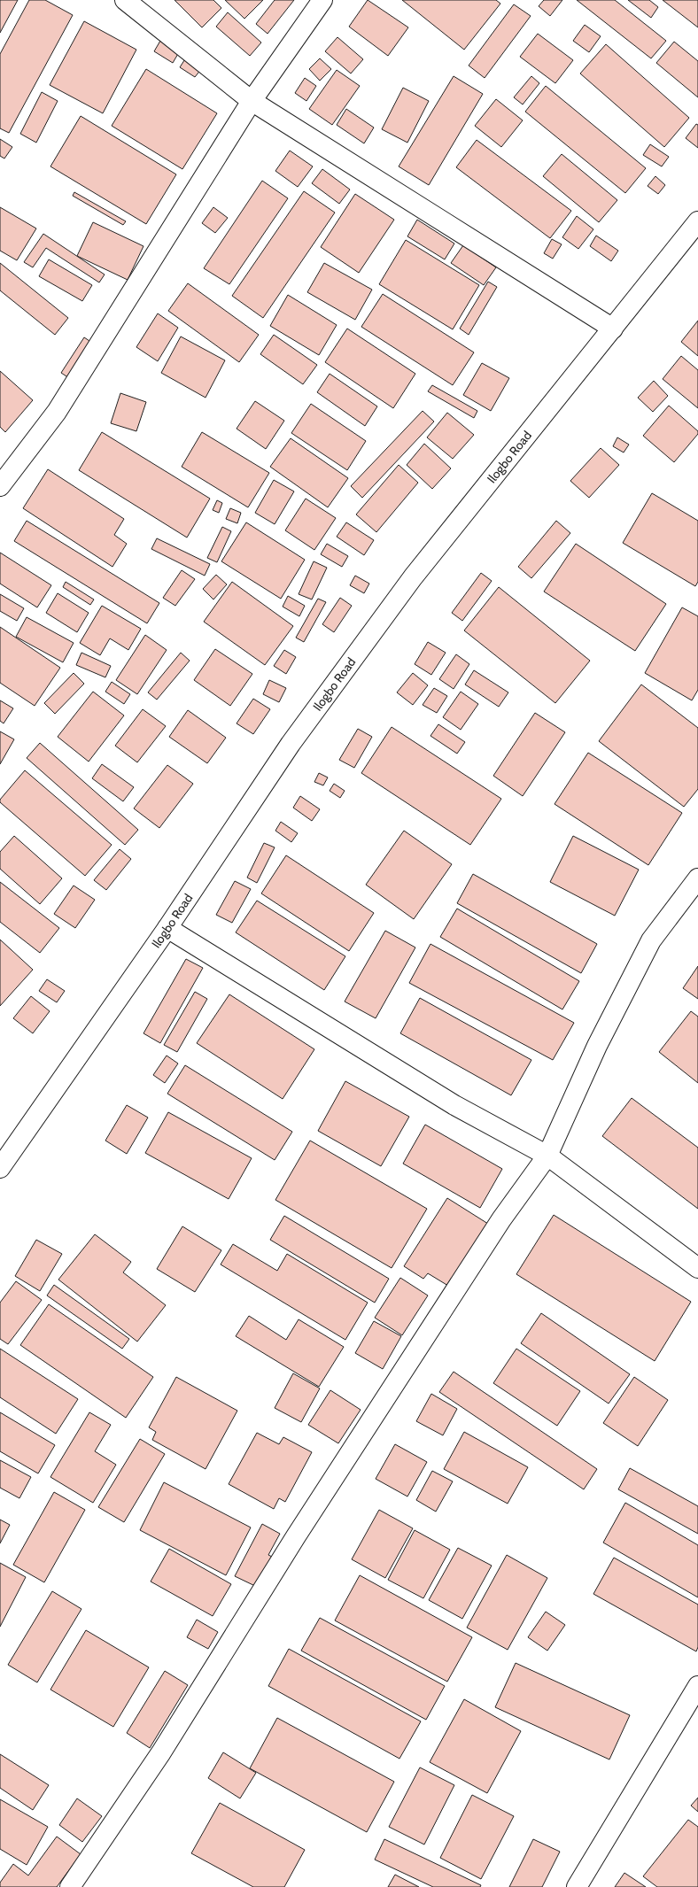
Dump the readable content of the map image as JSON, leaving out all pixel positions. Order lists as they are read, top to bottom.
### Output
{
  "streets": {
    "street": ["Ilogbo Road"]
  }
}
